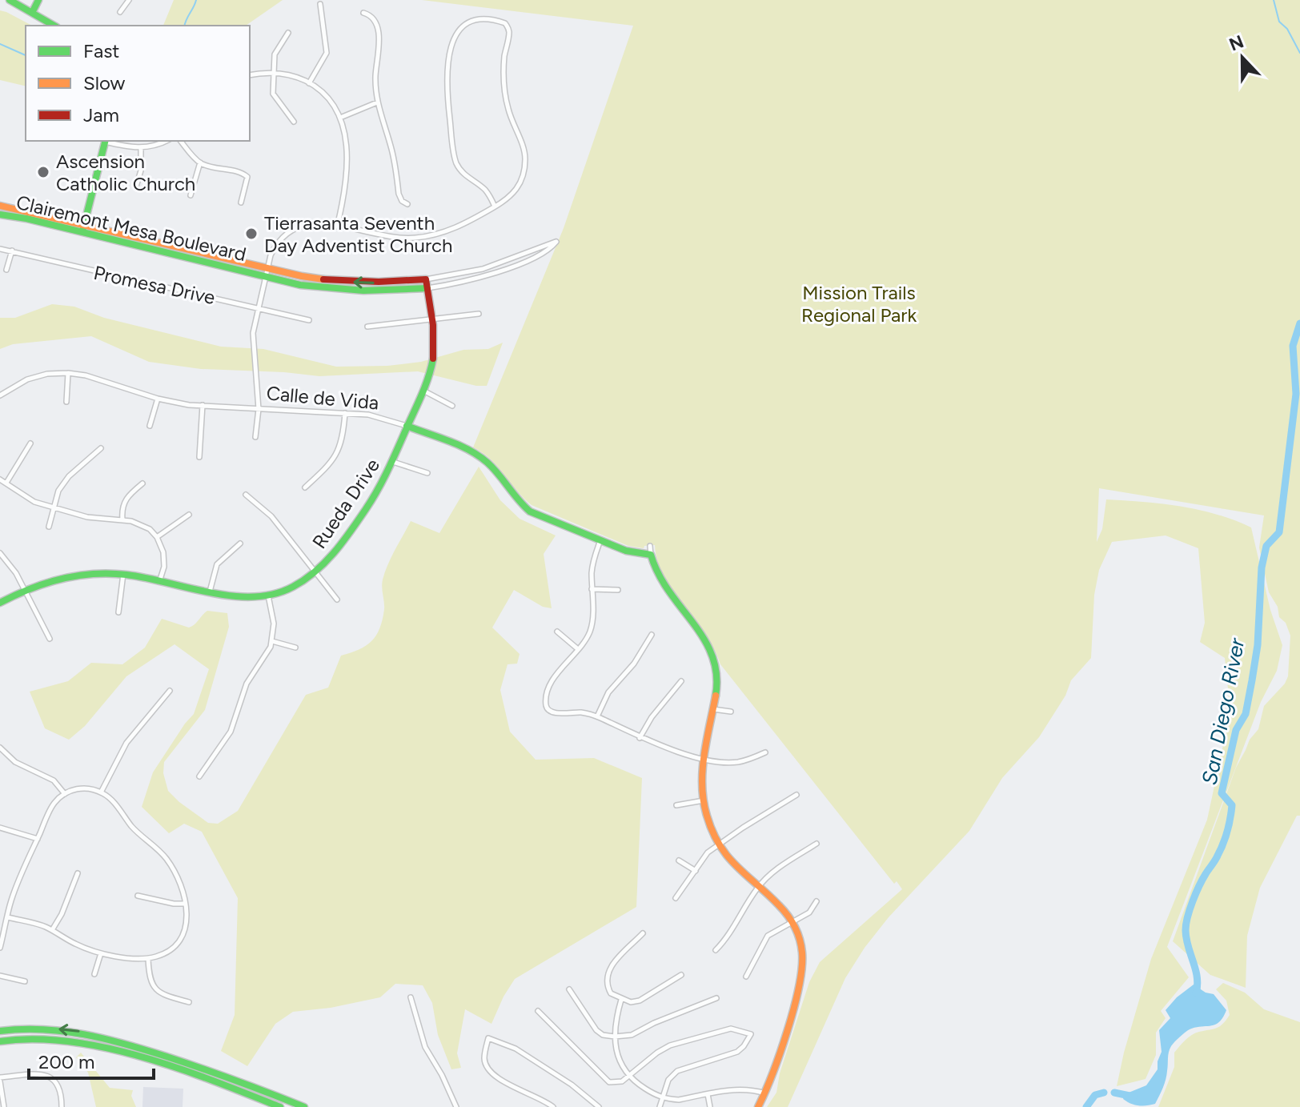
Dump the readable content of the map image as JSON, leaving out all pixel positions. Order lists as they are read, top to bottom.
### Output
{
  "streets": {
    "street": [
      "Clairemont Mesa Boulevard",
      "Promesa Drive",
      "Calle de Vida",
      "Rueda Drive"
    ]
  },
  "crossings": [
    ["Clairemont Mesa Boulevard", "Rueda Drive"],
    ["Calle de Vida", "Rueda Drive"]
  ],
  "water": ["San Diego River"],
  "parks": ["Mission Trails Regional Park"],
  "places": ["Ascension Catholic Church", "Tierrasanta Seventh Day Adventist Church"],
  "legend": ["Fast", "Slow", "Jam"],
  "scale_bar": "200 m",
  "north": "top"
}
